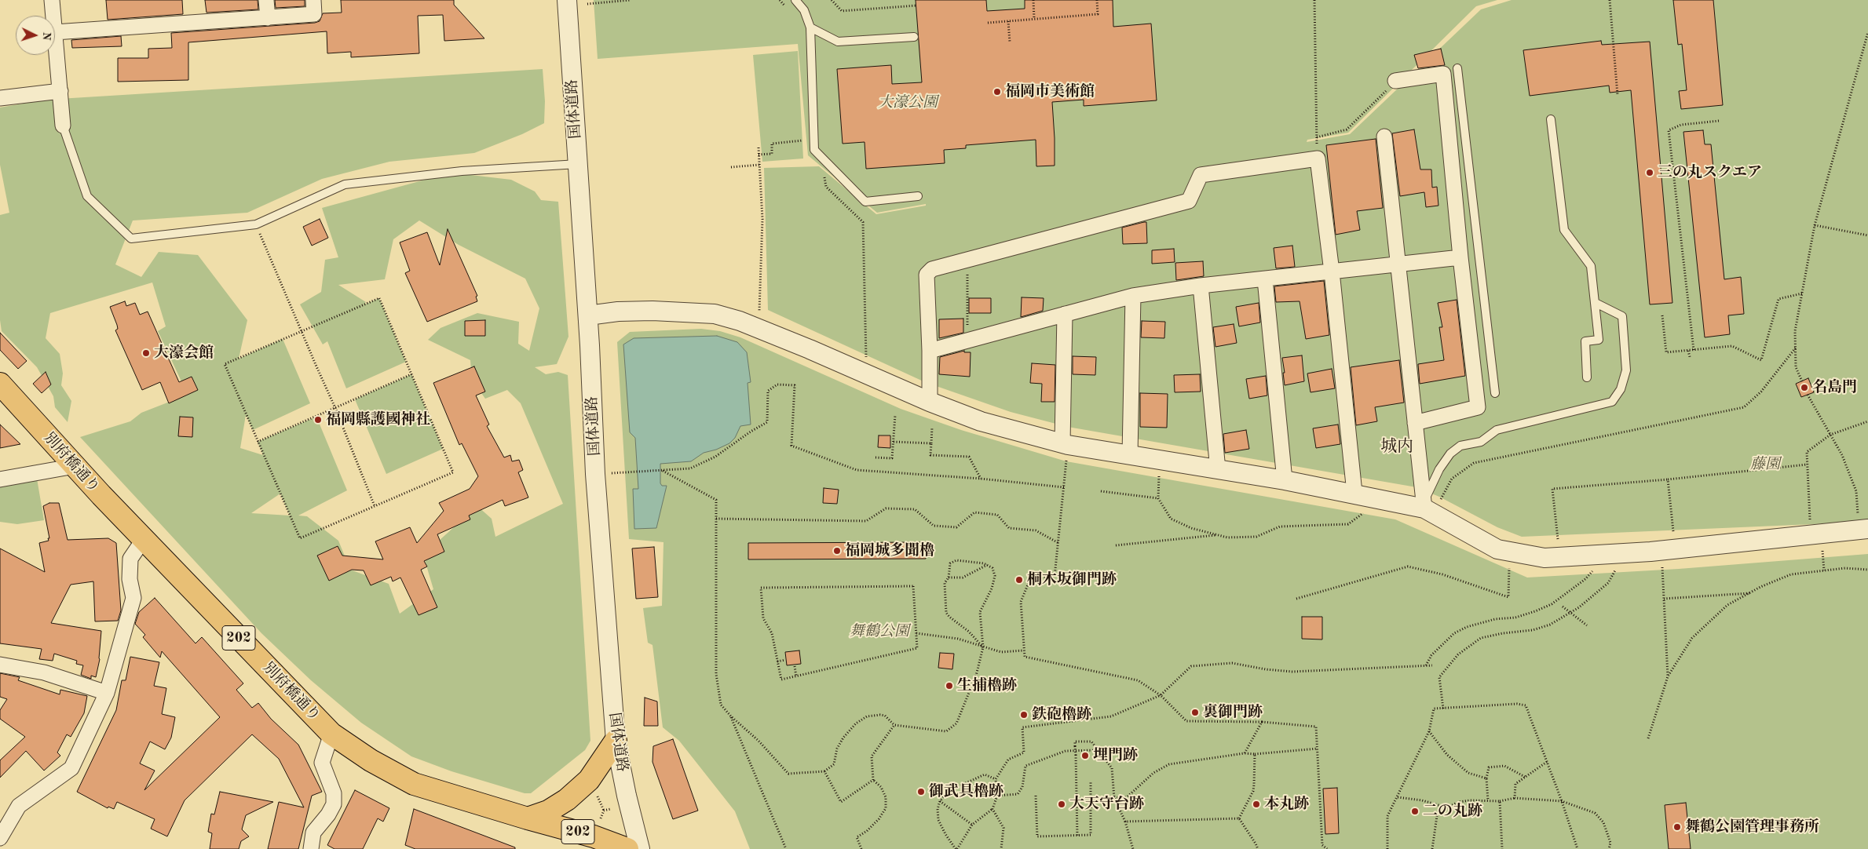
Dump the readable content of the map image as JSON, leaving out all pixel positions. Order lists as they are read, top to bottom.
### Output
{
  "streets": {
    "highway": ["別府橋通り", "202"],
    "street": ["国体道路"]
  },
  "districts": ["城内"],
  "parks": ["大濠公園", "藤園", "舞鶴公園"],
  "places": [
    "福岡市美術館",
    "三の丸スクエア",
    "大濠会館",
    "名島門",
    "福岡縣護國神社",
    "福岡城多聞櫓",
    "桐木坂御門跡",
    "生捕櫓跡",
    "裏御門跡",
    "鉄砲櫓跡",
    "埋門跡",
    "御武具櫓跡",
    "大天守台跡",
    "本丸跡",
    "二の丸跡",
    "舞鶴公園管理事務所"
  ],
  "north": "right"
}
